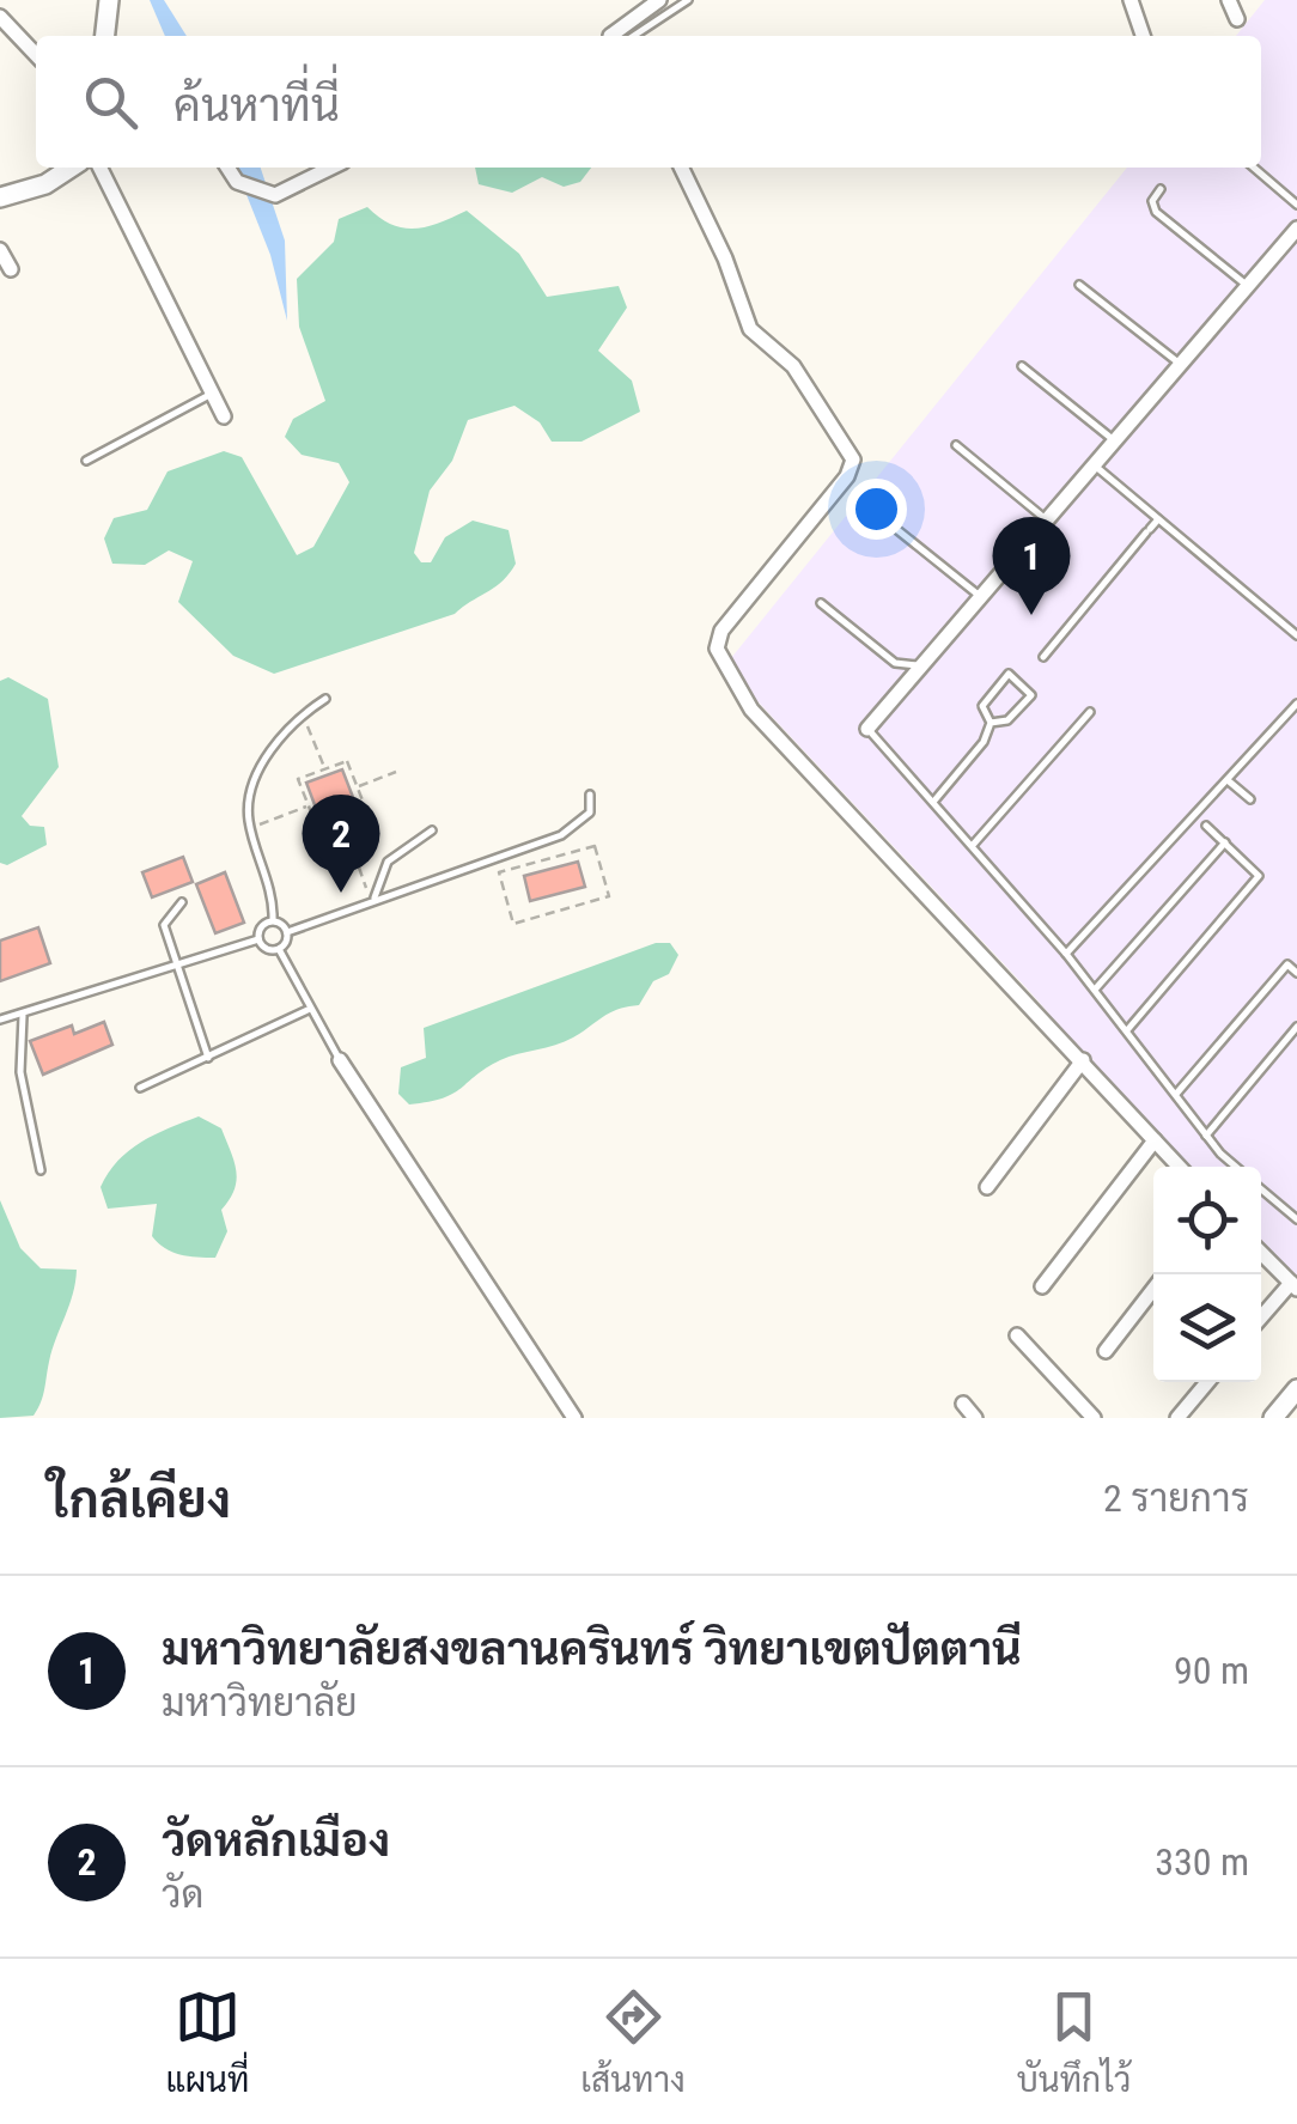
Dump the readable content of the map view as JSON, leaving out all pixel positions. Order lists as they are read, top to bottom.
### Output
{
  "page": {
    "search": "ค้นหาที่นี่",
    "pins": ["1", "2"],
    "heading": ["ใกล้เคียง", "2 รายการ"],
    "list": [
      {
        "mark": "1",
        "name": "มหาวิทยาลัยสงขลานครินทร์ วิทยาเขตปัตตานี",
        "note": "มหาวิทยาลัย",
        "value": "90 m"
      },
      {
        "mark": "2",
        "name": "วัดหลักเมือง",
        "note": "วัด",
        "value": "330 m"
      }
    ],
    "nav": ["แผนที่", "เส้นทาง", "บันทึกไว้"]
  }
}
